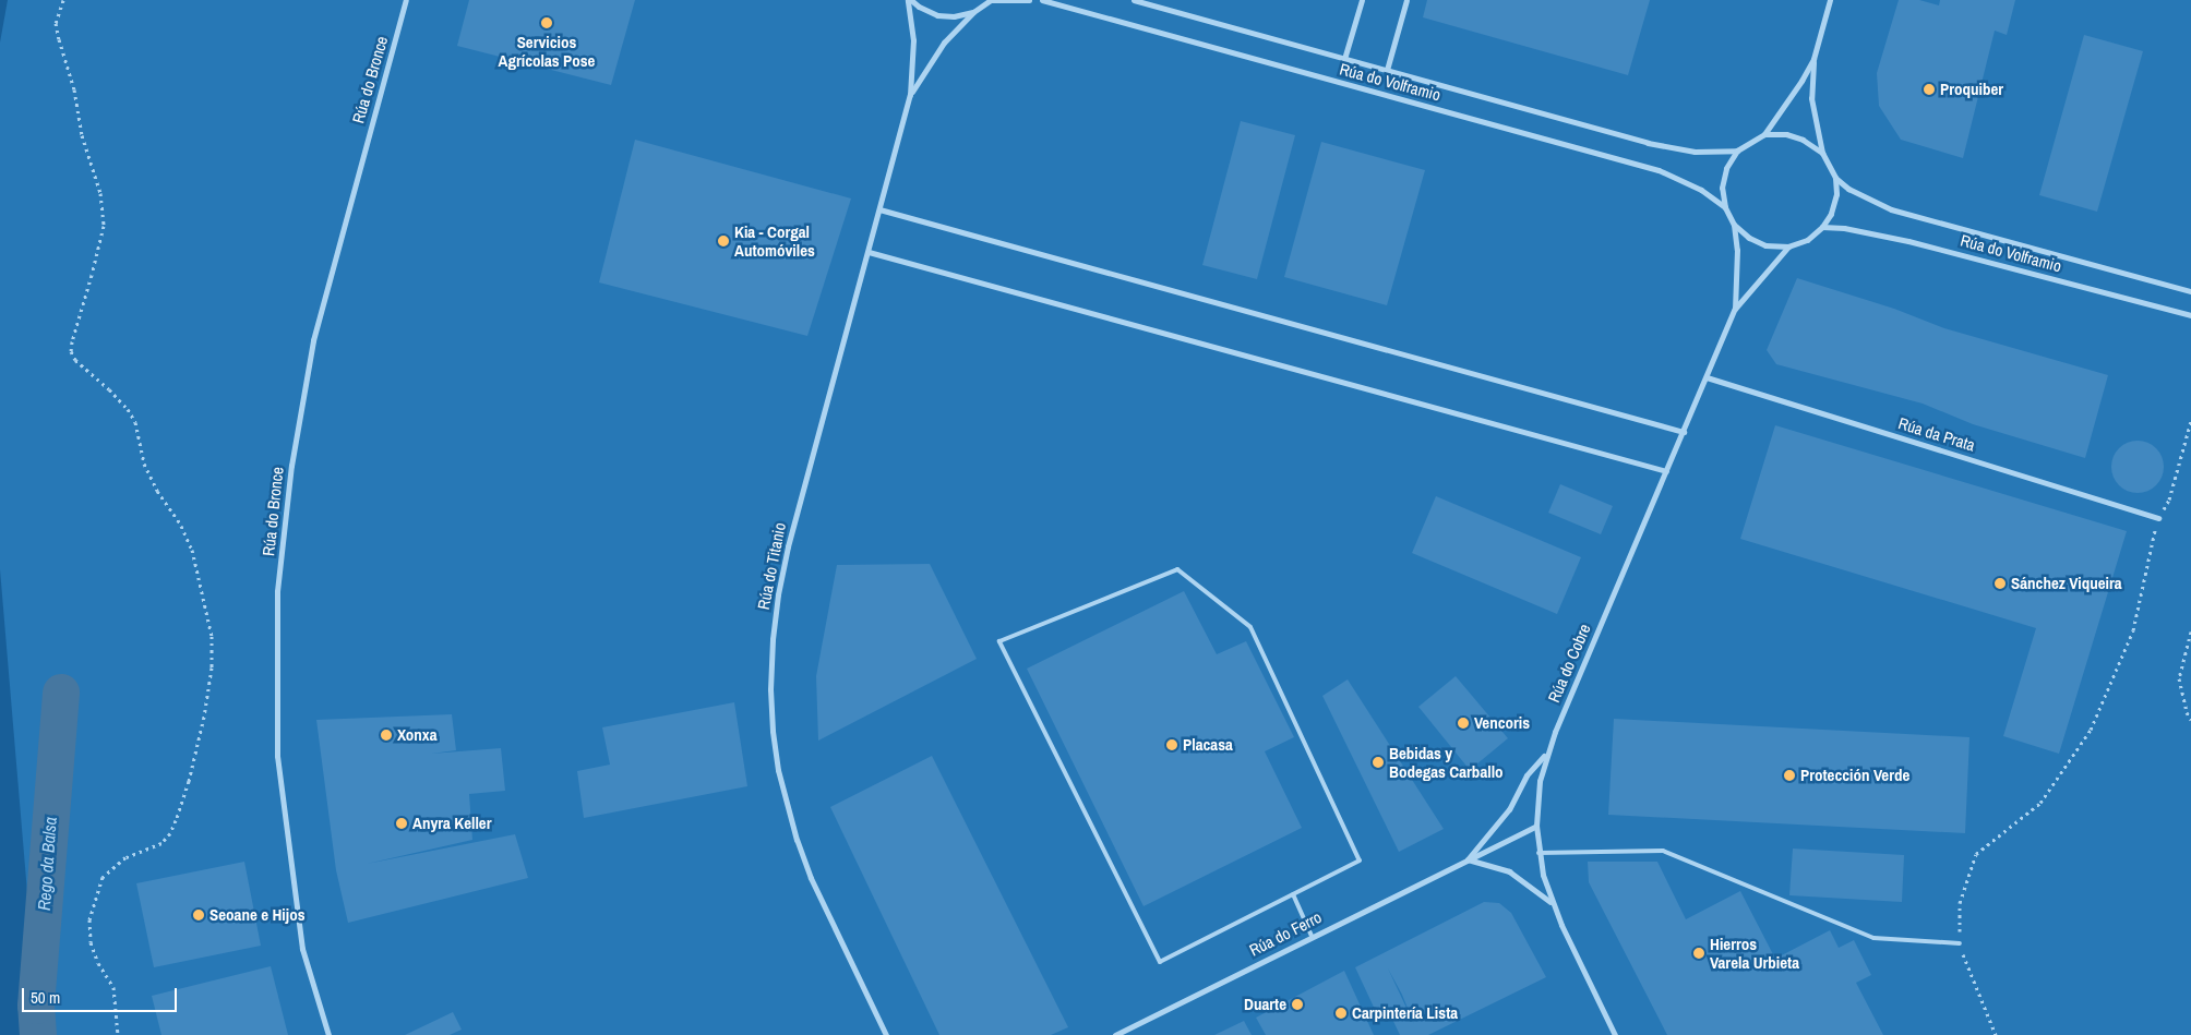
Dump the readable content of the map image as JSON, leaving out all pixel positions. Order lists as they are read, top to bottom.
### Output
{
  "streets": {
    "street": [
      "Rúa do Bronce",
      "Rúa do Volframio",
      "Rúa da Prata",
      "Rúa do Titanio",
      "Rúa do Cobre",
      "Rúa do Ferro"
    ]
  },
  "crossings": [
    ["Rúa da Prata", "Rúa do Cobre"],
    ["Rúa do Cobre", "Rúa do Ferro"]
  ],
  "water": ["Rego da Balsa"],
  "places": [
    "Servicios Agrícolas Pose",
    "Proquiber",
    "Kia - Corgal Automóviles",
    "Sánchez Viqueira",
    "Vencoris",
    "Xonxa",
    "Placasa",
    "Bebidas y Bodegas Carballo",
    "Protección Verde",
    "Anyra Keller",
    "Seoane e Hijos",
    "Hierros Varela Urbieta",
    "Duarte",
    "Carpintería Lista"
  ],
  "scale_bar": "50 m"
}
